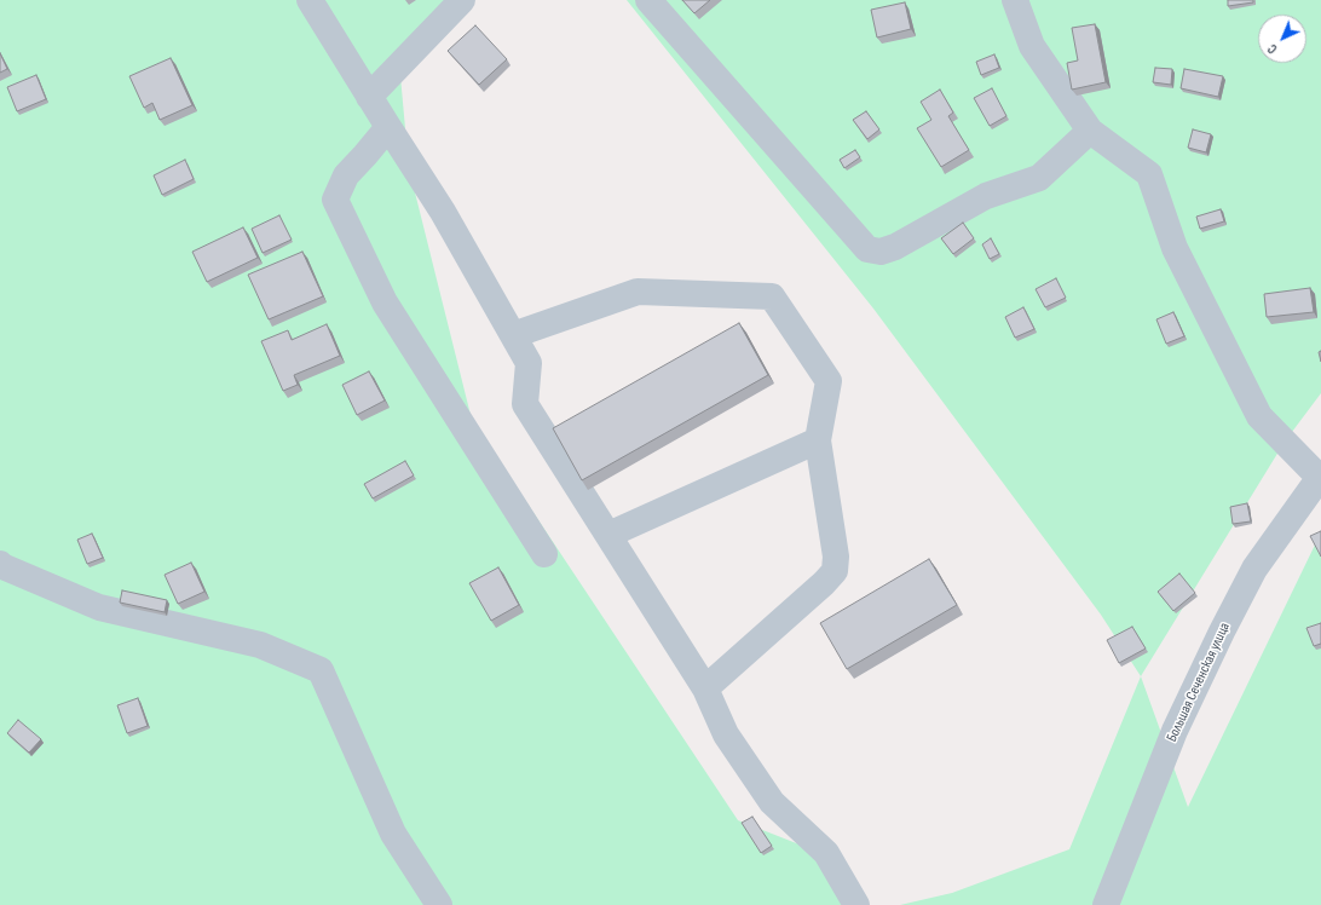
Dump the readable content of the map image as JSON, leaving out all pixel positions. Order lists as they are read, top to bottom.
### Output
{
  "streets": {
    "street": ["Большая Сеченская улица"]
  },
  "north": "bottom left"
}
